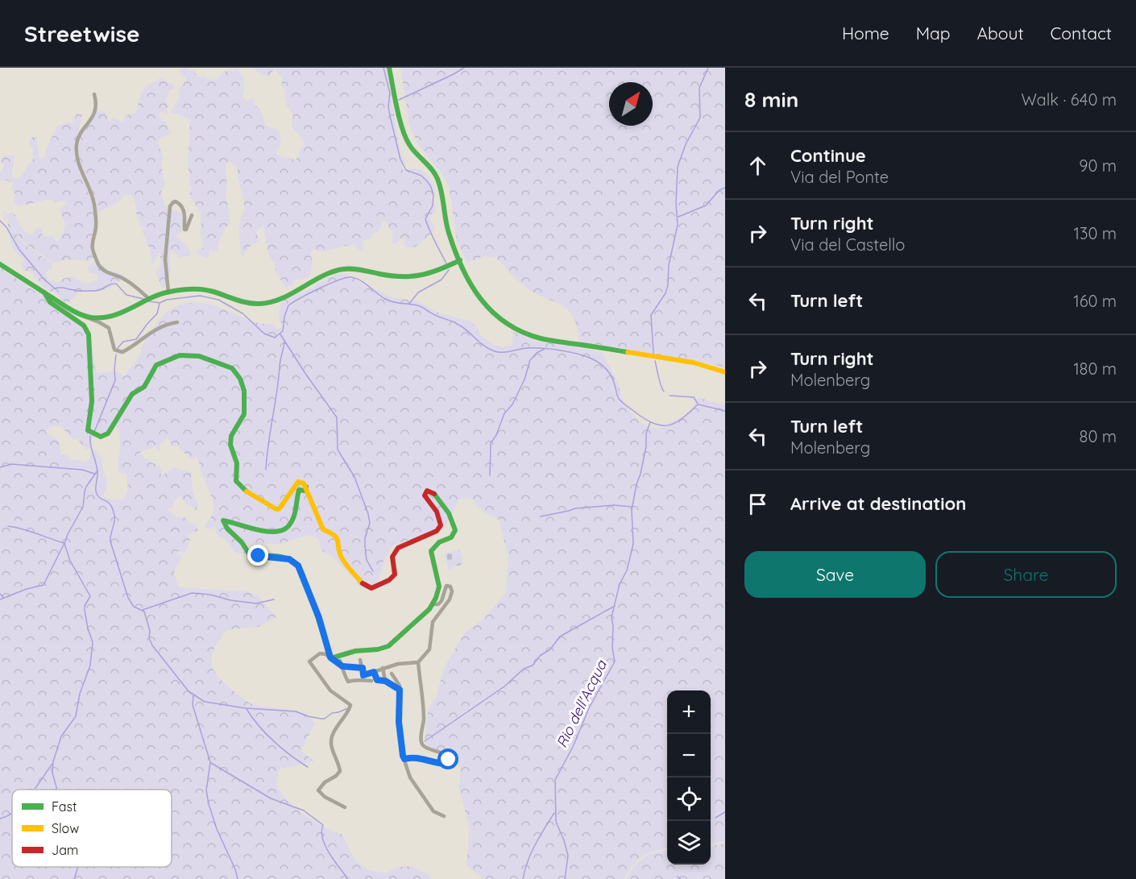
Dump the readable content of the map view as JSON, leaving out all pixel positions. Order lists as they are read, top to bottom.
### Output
{
  "water": ["Rio dell'Acqua"],
  "legend": ["Fast", "Slow", "Jam"],
  "north": "top right",
  "page": {
    "header": "Streetwise",
    "nav": [
      "Home",
      "Map",
      "About",
      "Contact"
    ],
    "heading": ["8 min", "Walk · 640 m"],
    "list": [
      ["Continue", "Via del Ponte", "90 m"],
      ["Turn right", "Via del Castello", "130 m"],
      ["Turn left", "160 m"],
      ["Turn right", "Molenberg", "180 m"],
      ["Turn left", "Molenberg", "80 m"],
      "Arrive at destination"
    ],
    "buttons": ["Save", "Share"],
    "map_buttons": ["+", "−"]
  }
}
